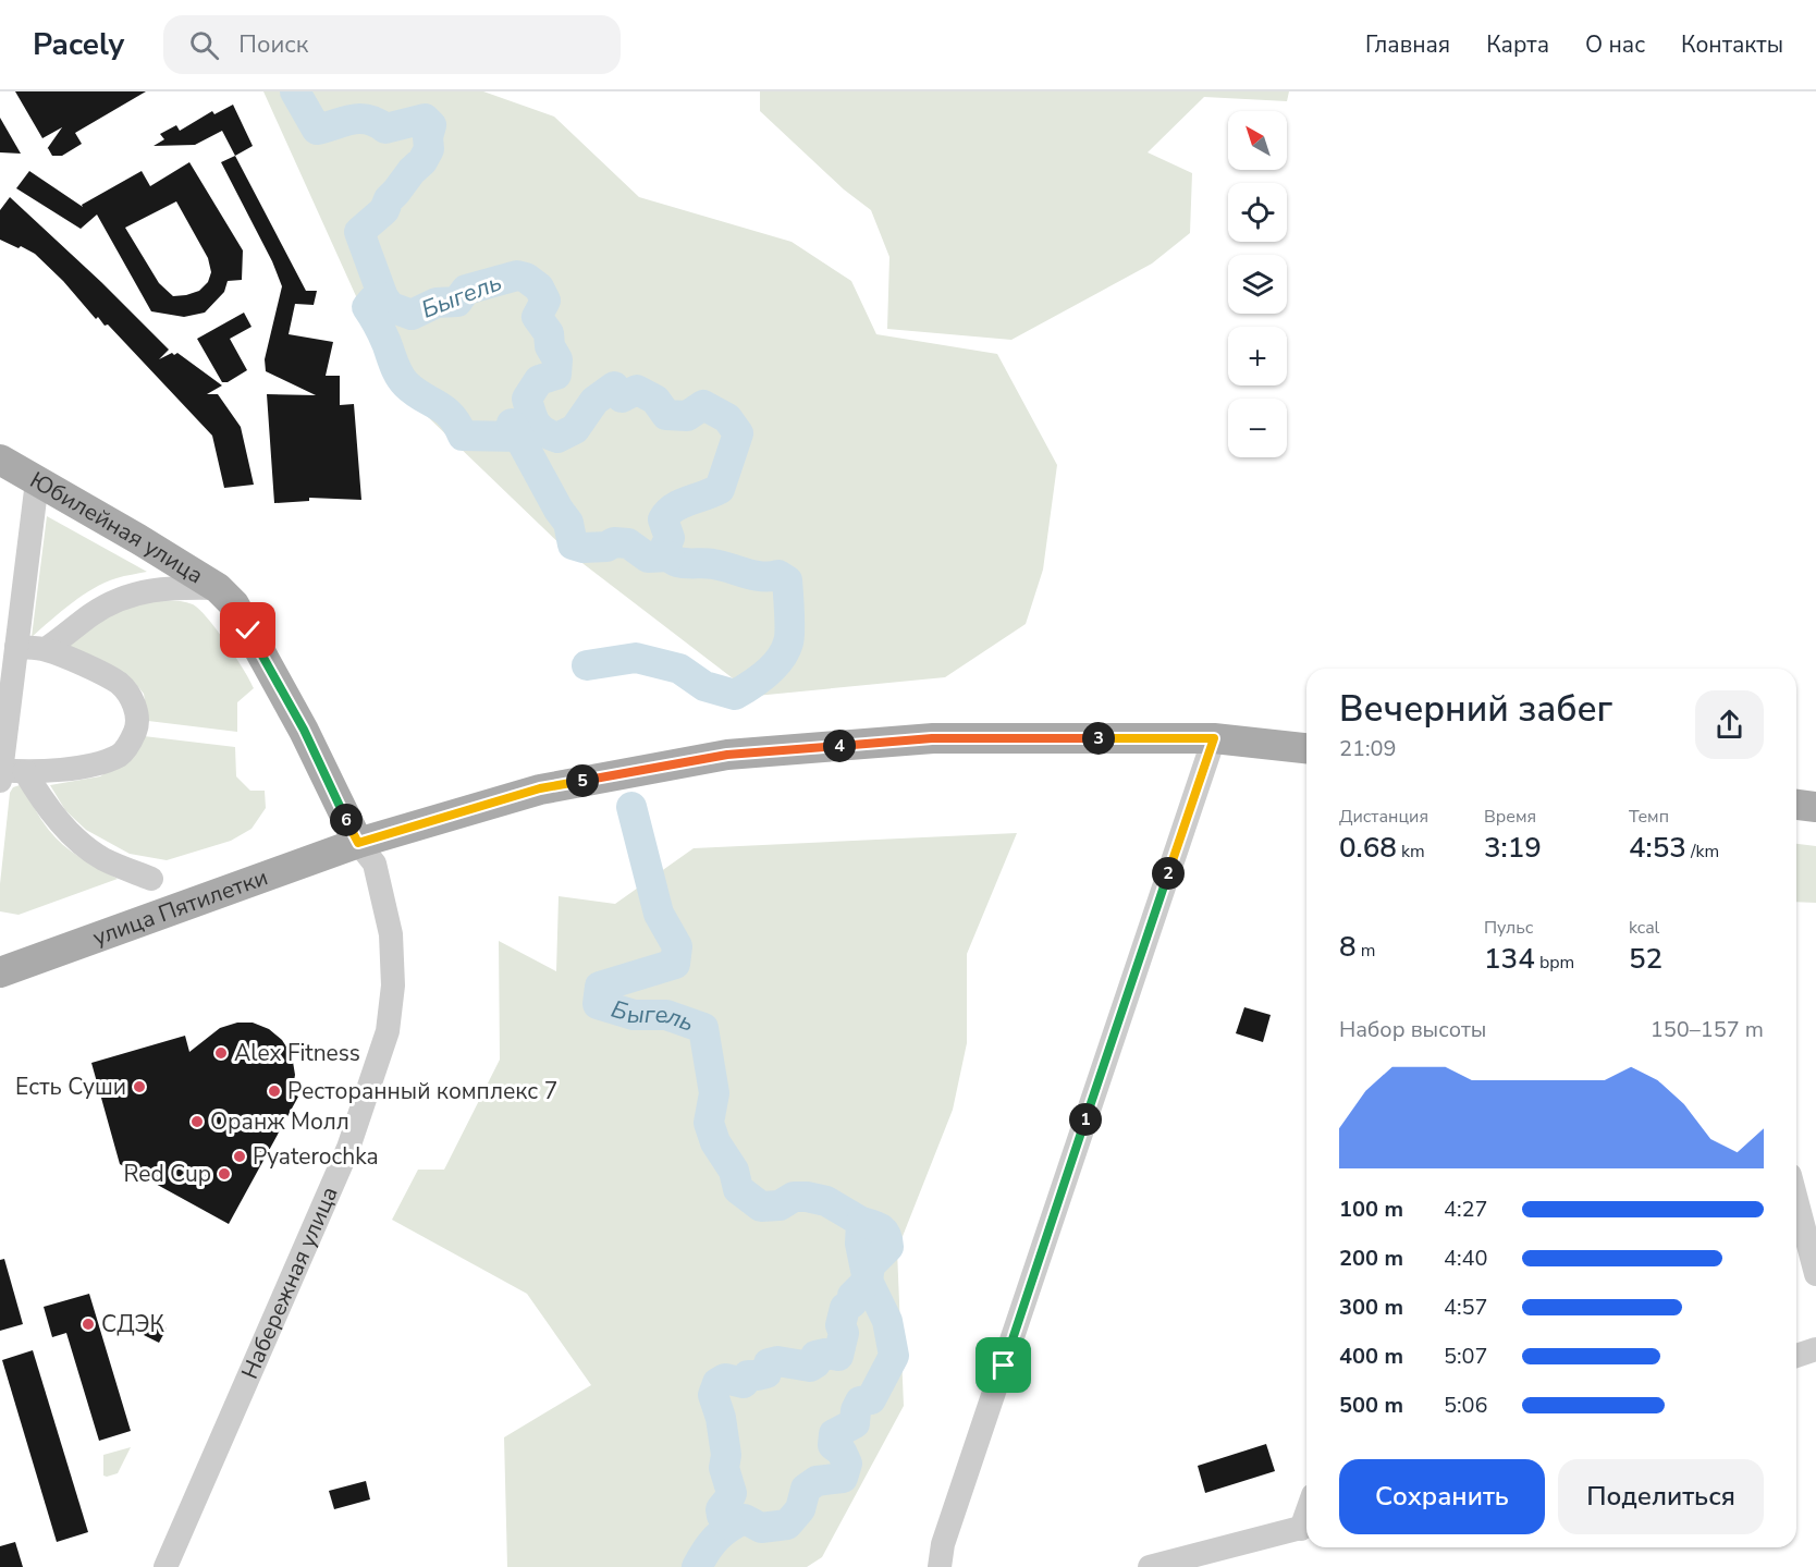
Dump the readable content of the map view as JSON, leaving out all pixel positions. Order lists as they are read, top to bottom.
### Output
{
  "streets": {
    "main road": ["Юбилейная улица", "улица Пятилетки"],
    "street": ["Набережная улица"]
  },
  "crossings": [
    ["Юбилейная улица", "улица Пятилетки"],
    ["Юбилейная улица", "Набережная улица"],
    ["улица Пятилетки", "Набережная улица"]
  ],
  "water": ["Быгель"],
  "places": [
    "Alex Fitness",
    "Есть Суши",
    "Ресторанный комплекс 7",
    "Оранж Молл",
    "Pyaterochka",
    "Red Cup",
    "СДЭК"
  ],
  "north": "top left",
  "page": {
    "header": "Pacely",
    "search": "Поиск",
    "nav": [
      "Главная",
      "Карта",
      "О нас",
      "Контакты"
    ],
    "map_buttons": ["+", "−"],
    "heading": ["Вечерний забег", "21:09"],
    "pins": [
      "3",
      "4",
      "5",
      "6",
      "2",
      "1"
    ],
    "stats": [
      ["Дистанция", "0.68 km"],
      ["Время", "3:19"],
      ["Темп", "4:53 /km"],
      ["8 m"],
      ["Пульс", "134 bpm"],
      ["kcal", "52"]
    ],
    "chart": ["Набор высоты", "150–157 m"],
    "list": [
      {
        "name": "100 m",
        "note": "4:27"
      },
      {
        "name": "200 m",
        "note": "4:40"
      },
      {
        "name": "300 m",
        "note": "4:57"
      },
      {
        "name": "400 m",
        "note": "5:07"
      },
      {
        "name": "500 m",
        "note": "5:06"
      }
    ],
    "buttons": ["Сохранить", "Поделиться"]
  }
}
